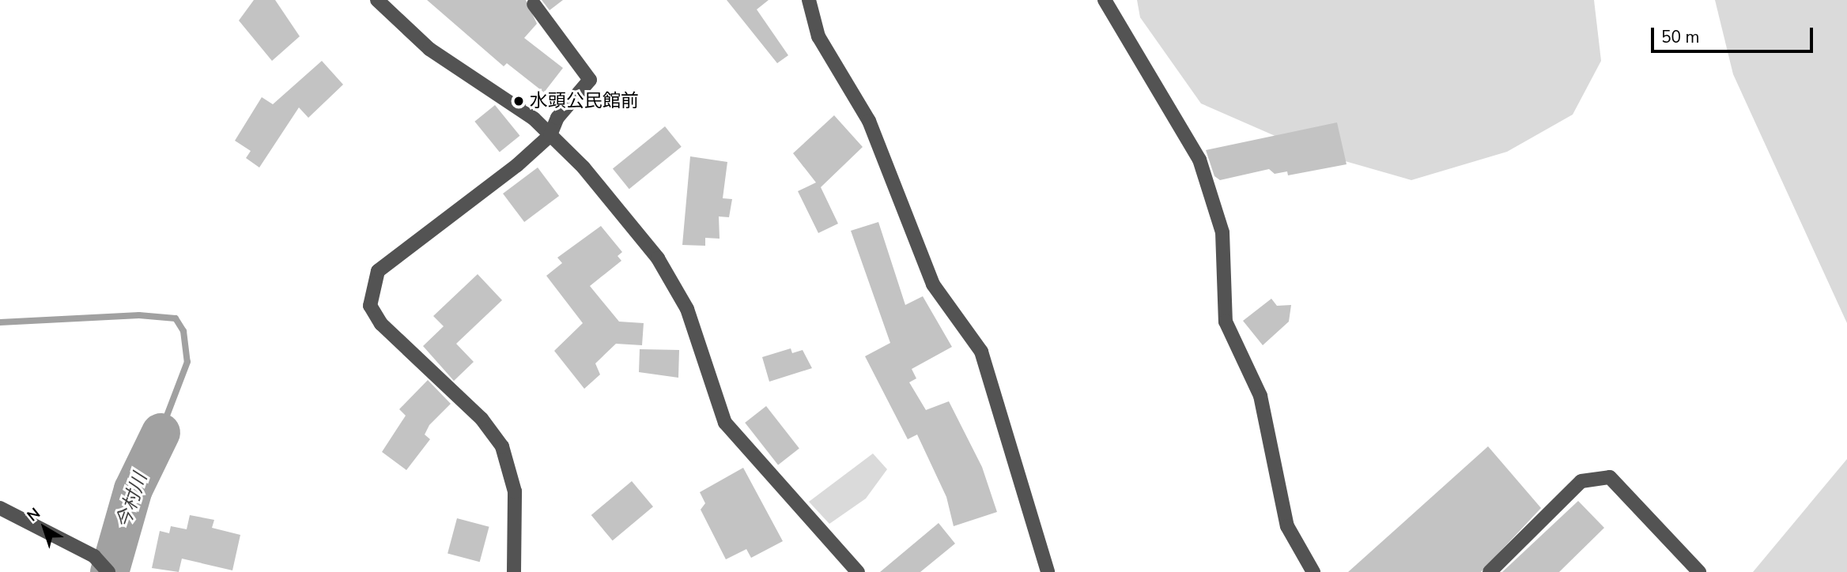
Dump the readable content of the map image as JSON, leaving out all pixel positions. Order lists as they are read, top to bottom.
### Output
{
  "water": ["今村川"],
  "places": ["水頭公民館前"],
  "scale_bar": "50 m",
  "north": "top left"
}
